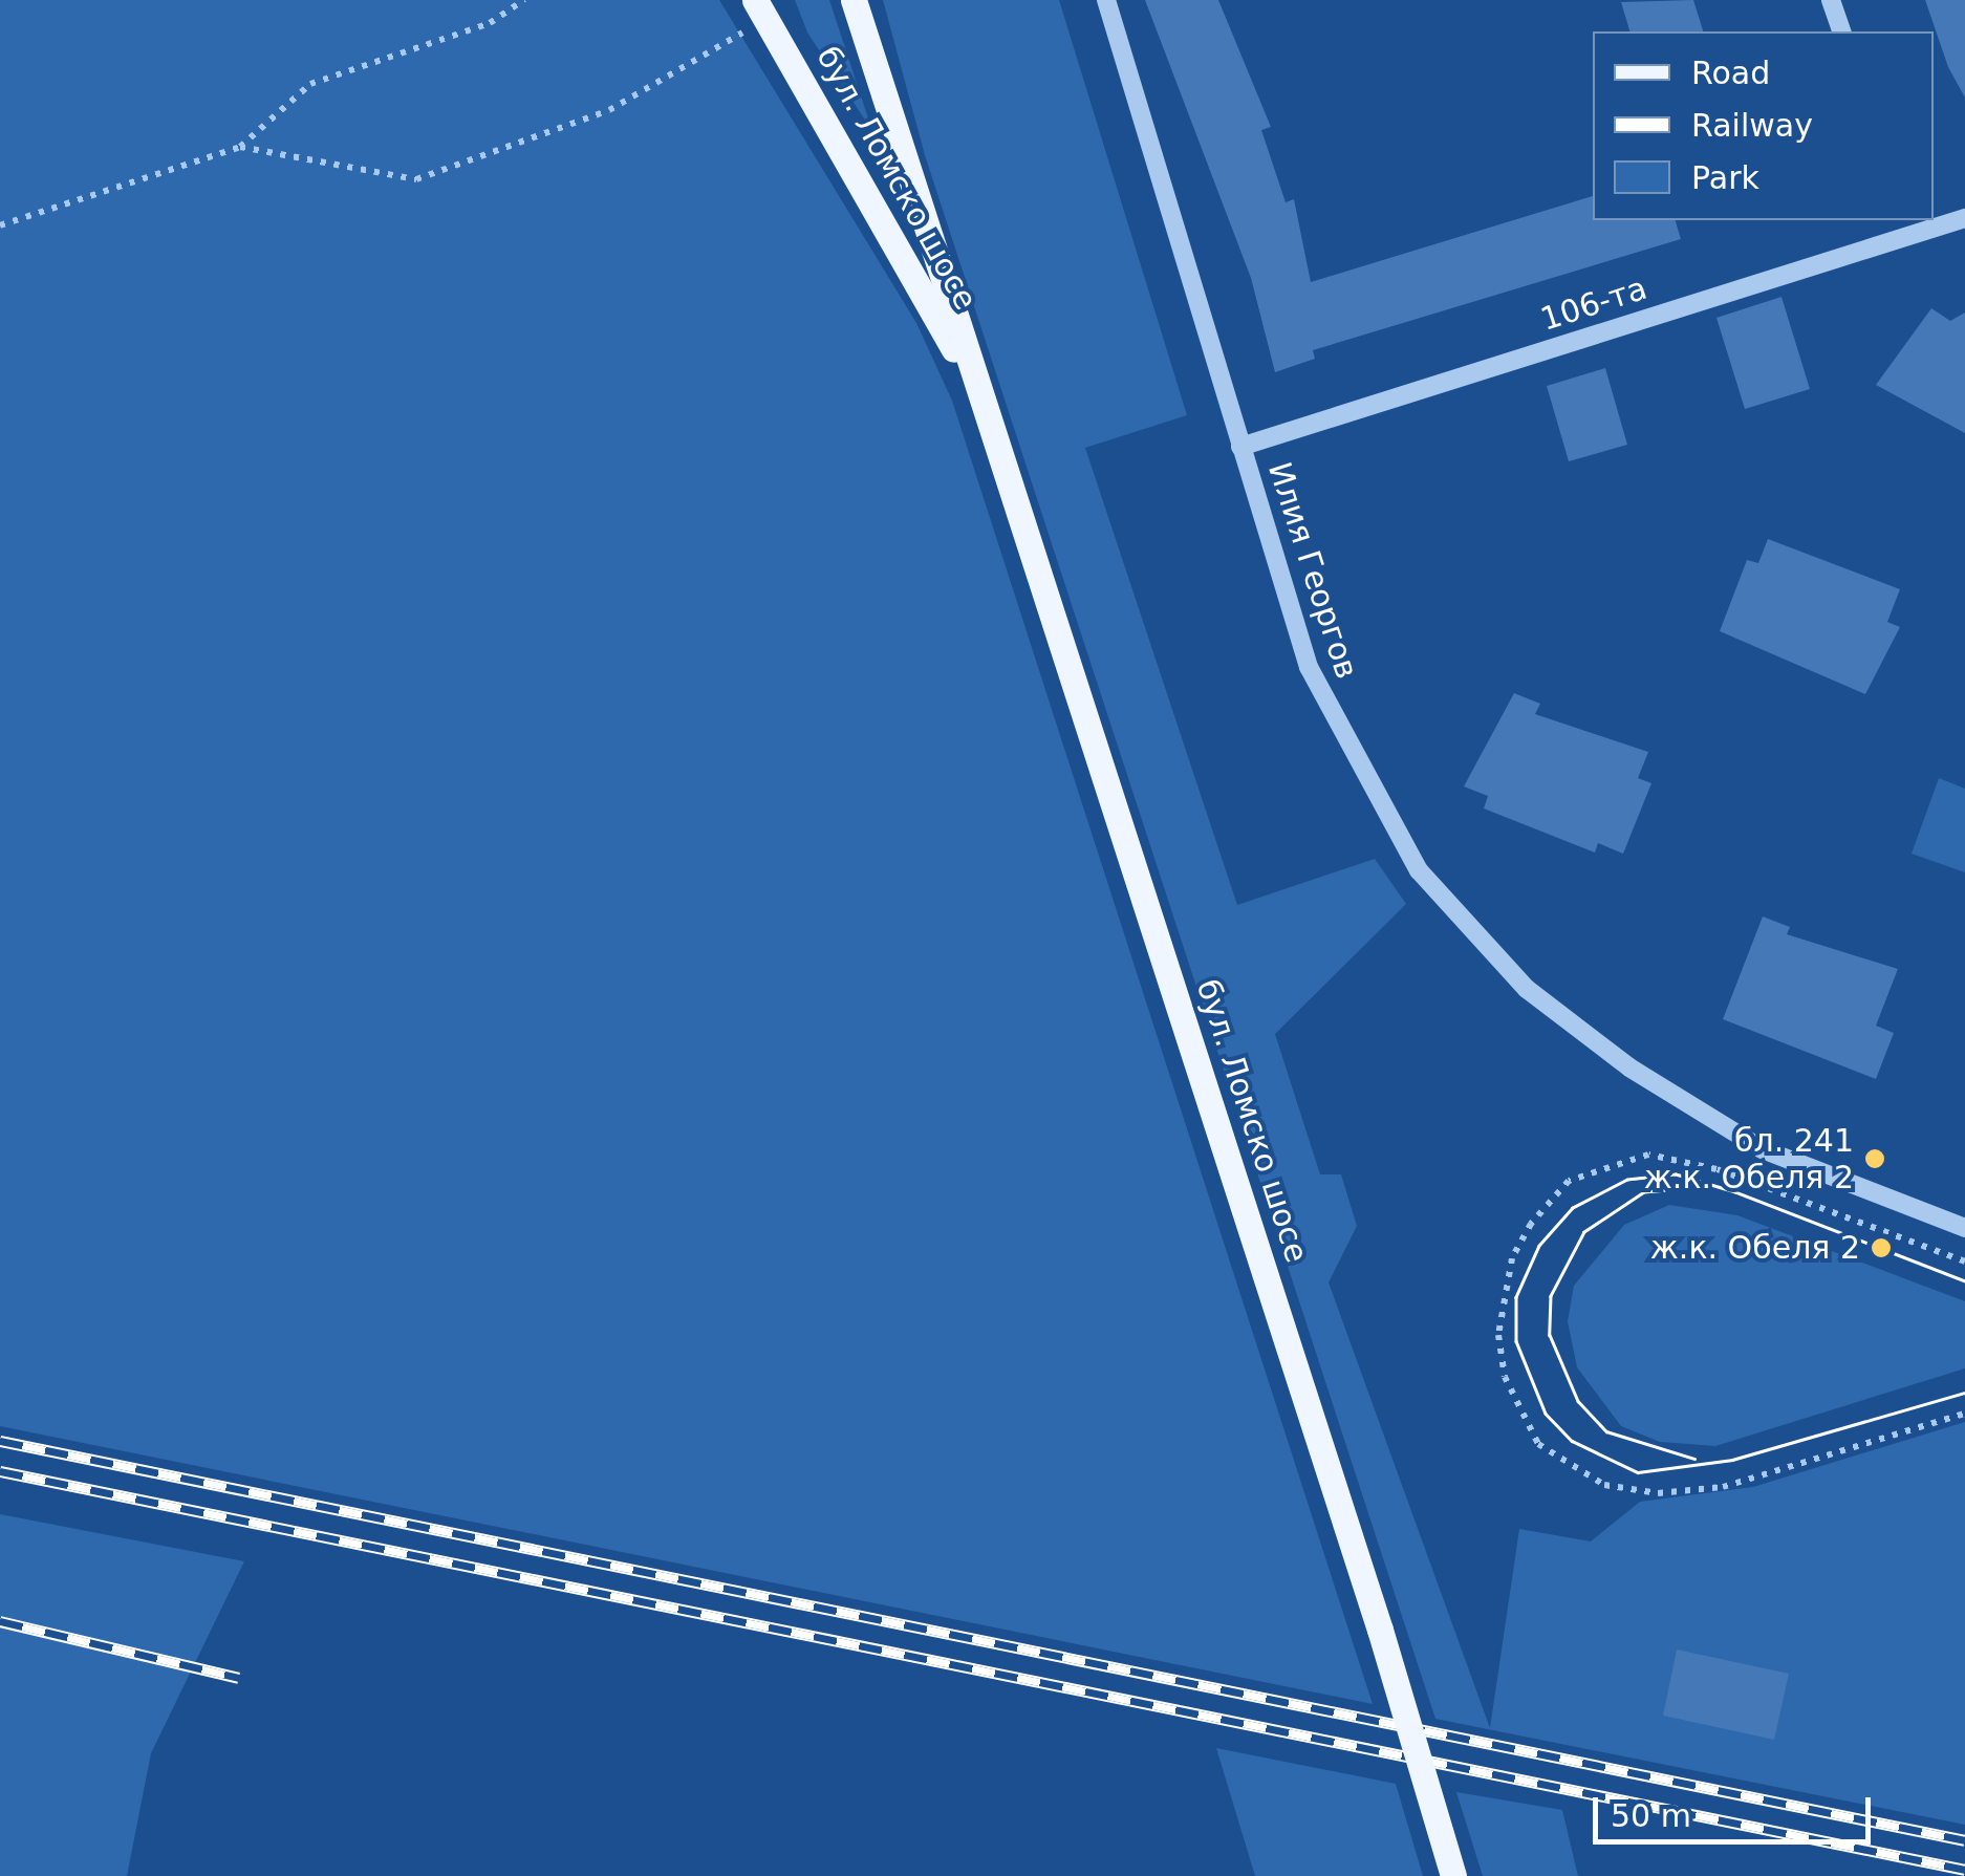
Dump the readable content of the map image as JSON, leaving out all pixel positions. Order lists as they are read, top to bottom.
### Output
{
  "streets": {
    "main road": ["бул. Ломско шосе"],
    "street": ["106-та", "Илия Георгов"]
  },
  "crossings": [
    ["106-та", "Илия Георгов"]
  ],
  "places": ["бл. 241 ж.к. Обеля 2", "ж.к. Обеля 2"],
  "legend": ["Road", "Railway", "Park"],
  "scale_bar": "50 m"
}
